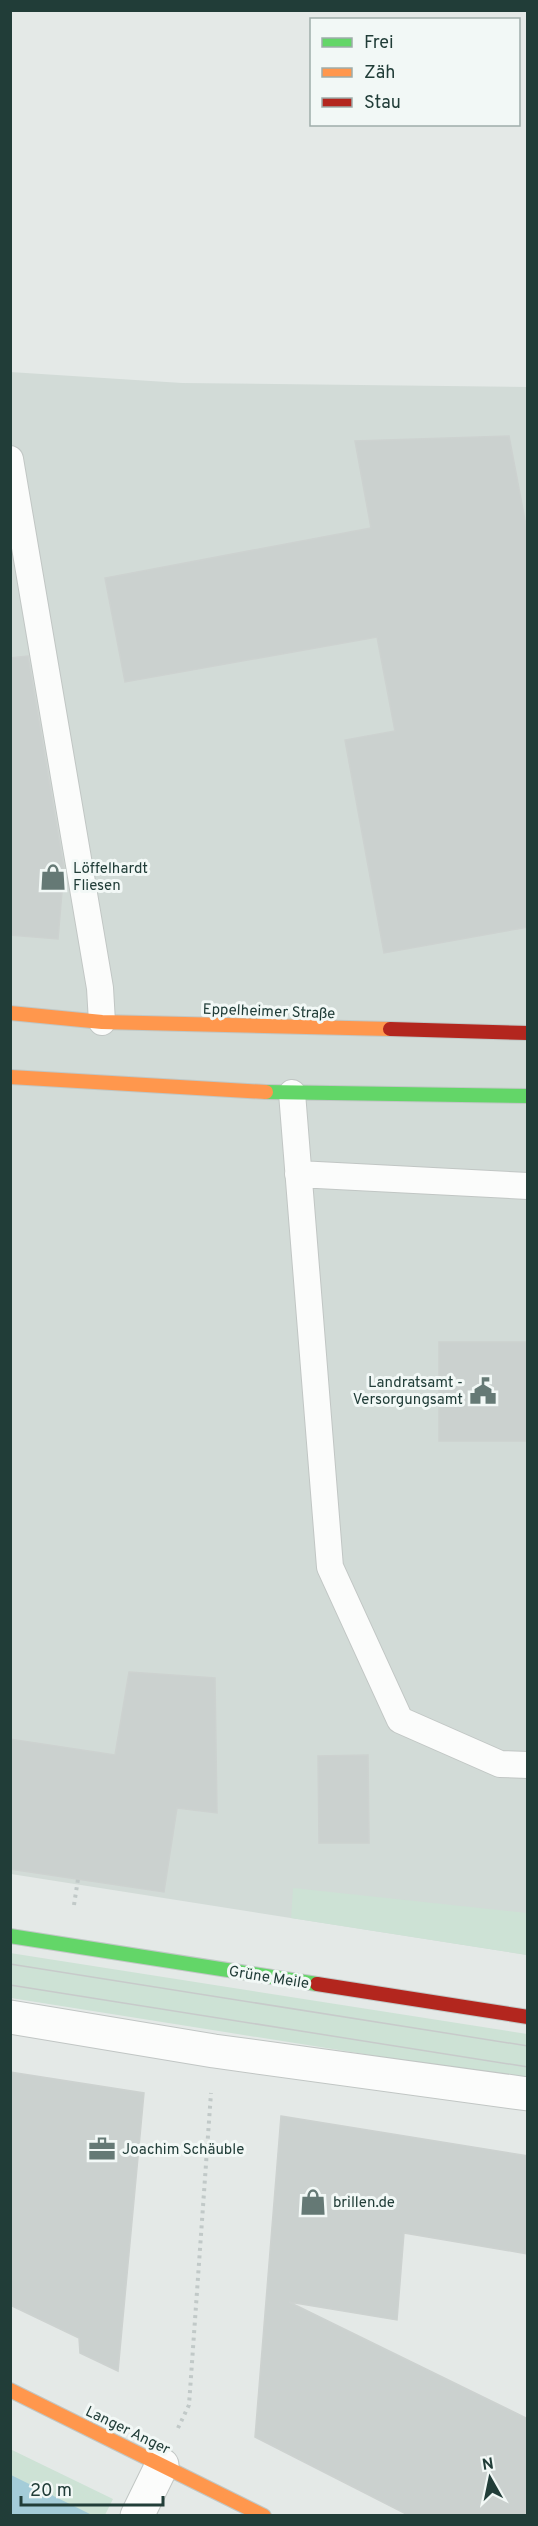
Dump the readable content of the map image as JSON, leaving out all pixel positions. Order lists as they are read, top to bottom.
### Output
{
  "streets": {
    "main road": ["Eppelheimer Straße", "Grüne Meile", "Langer Anger"]
  },
  "places": {
    "shop": ["Löffelhardt Fliesen", "brillen.de"],
    "public building": ["Landratsamt - Versorgungsamt"],
    "office": ["Joachim Schäuble"]
  },
  "legend": ["Frei", "Zäh", "Stau"],
  "scale_bar": "20 m",
  "north": "top"
}
